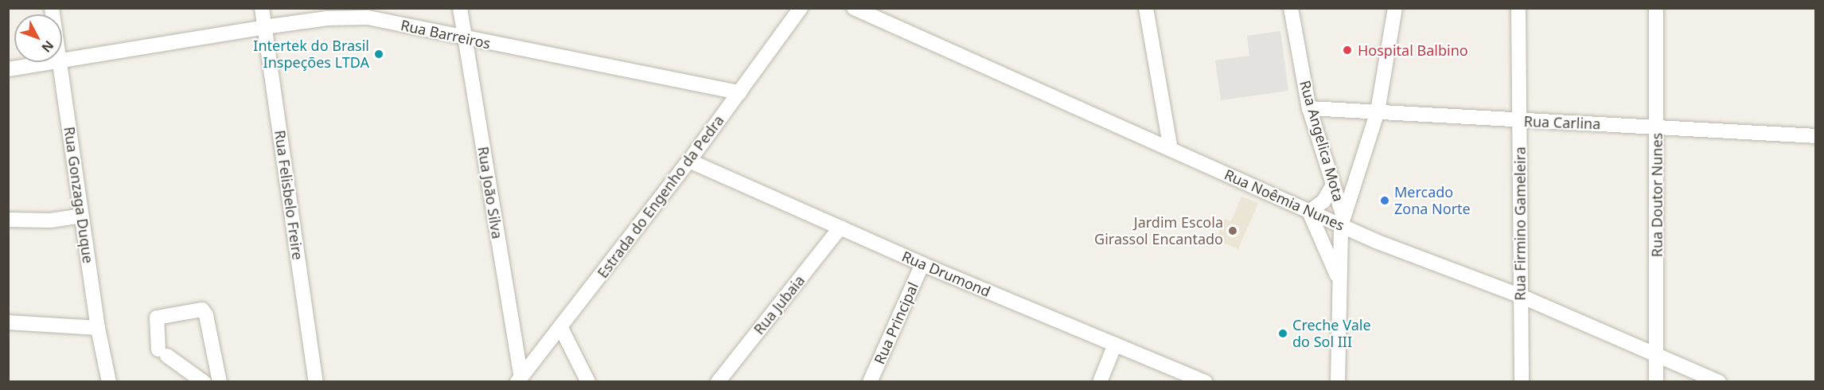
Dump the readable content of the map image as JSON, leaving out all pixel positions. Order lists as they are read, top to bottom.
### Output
{
  "streets": {
    "street": [
      "Rua Barreiros",
      "Rua Carlina",
      "Rua Angelica Mota",
      "Rua João Silva",
      "Rua Gonzaga Duque",
      "Rua Felisbelo Freire",
      "Rua Doutor Nunes",
      "Estrada do Engenho da Pedra",
      "Rua Noêmia Nunes",
      "Rua Firmino Gameleira",
      "Rua Drumond",
      "Rua Jubaia",
      "Rua Principal"
    ]
  },
  "crossings": [
    ["Rua Barreiros", "Rua João Silva"],
    ["Rua Barreiros", "Rua Felisbelo Freire"],
    ["Rua Barreiros", "Estrada do Engenho da Pedra"],
    ["Rua Carlina", "Rua Angelica Mota"],
    ["Rua Carlina", "Rua Doutor Nunes"],
    ["Rua Carlina", "Rua Firmino Gameleira"],
    ["Rua Angelica Mota", "Rua Noêmia Nunes"],
    ["Rua João Silva", "Estrada do Engenho da Pedra"],
    ["Rua Doutor Nunes", "Rua Noêmia Nunes"],
    ["Estrada do Engenho da Pedra", "Rua Drumond"],
    ["Rua Noêmia Nunes", "Rua Firmino Gameleira"],
    ["Rua Drumond", "Rua Jubaia"],
    ["Rua Drumond", "Rua Principal"]
  ],
  "places": [
    "Hospital Balbino",
    "Intertek do Brasil Inspeções LTDA",
    "Mercado Zona Norte",
    "Jardim Escola Girassol Encantado",
    "Creche Vale do Sol III"
  ],
  "north": "bottom right"
}
